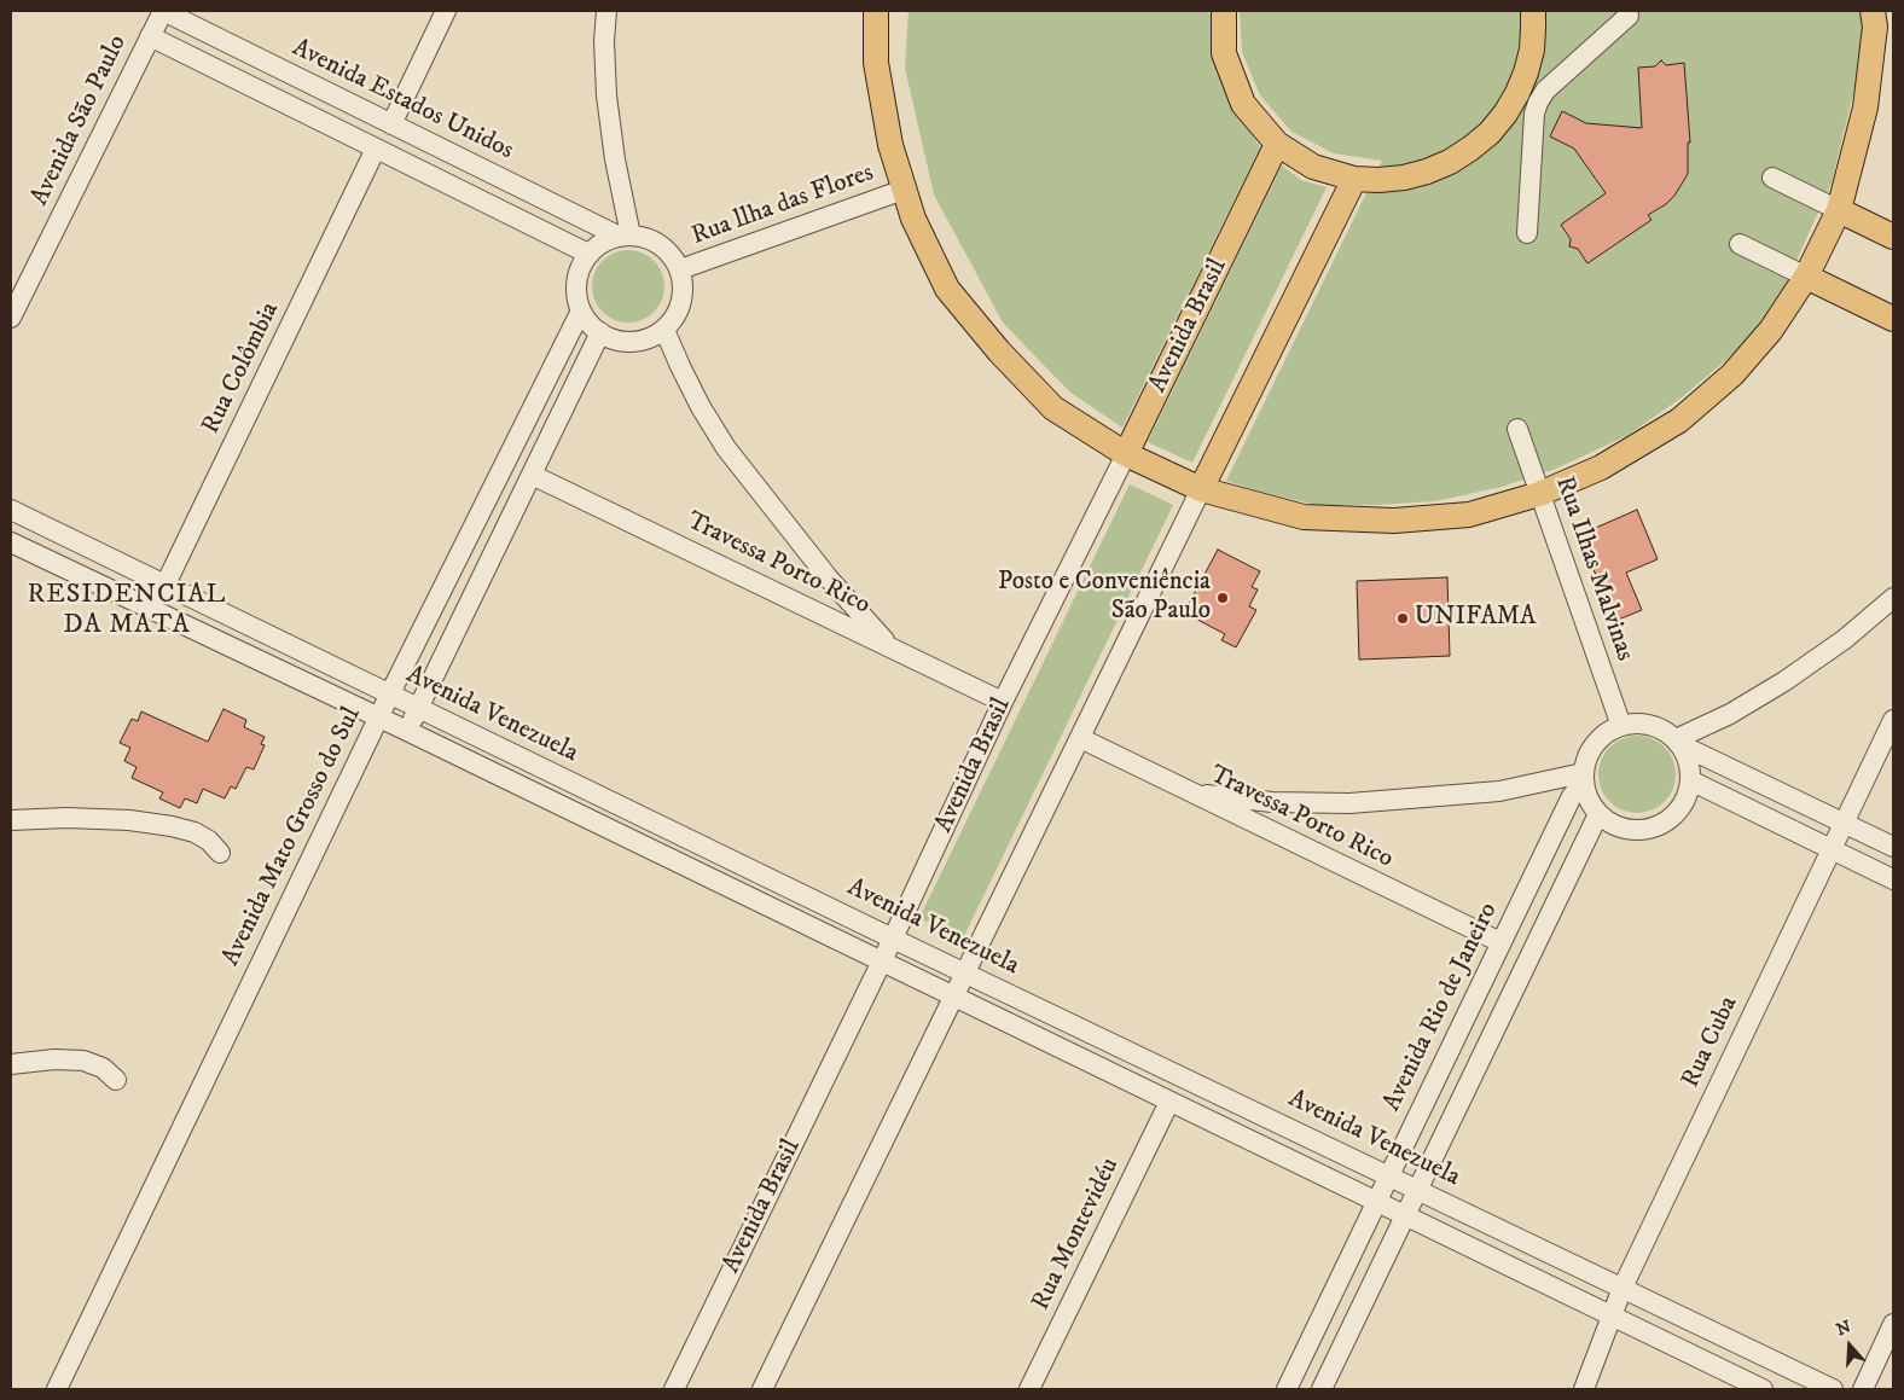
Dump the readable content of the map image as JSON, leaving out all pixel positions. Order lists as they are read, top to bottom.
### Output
{
  "streets": {
    "main road": ["Avenida Brasil"],
    "street": [
      "Avenida Estados Unidos",
      "Avenida São Paulo",
      "Rua llha das Flores",
      "Rua Colômbia",
      "Travessa Porto Rico",
      "Rua Ilhas Malvinas",
      "Avenida Venezuela",
      "Avenida Mato Grosso do Sul",
      "Avenida Rio de Janeiro",
      "Rua Cuba",
      "Rua Montevidéu"
    ]
  },
  "crossings": [
    ["Avenida Estados Unidos", "Avenida São Paulo"],
    ["Avenida Estados Unidos", "Rua llha das Flores"],
    ["Avenida Estados Unidos", "Avenida Mato Grosso do Sul"],
    ["Rua llha das Flores", "Avenida Mato Grosso do Sul"],
    ["Avenida Brasil", "Travessa Porto Rico"],
    ["Avenida Brasil", "Avenida Venezuela"],
    ["Rua Colômbia", "Avenida Venezuela"],
    ["Travessa Porto Rico", "Avenida Rio de Janeiro"],
    ["Rua Ilhas Malvinas", "Avenida Rio de Janeiro"],
    ["Avenida Venezuela", "Avenida Mato Grosso do Sul"],
    ["Avenida Venezuela", "Avenida Rio de Janeiro"],
    ["Avenida Venezuela", "Rua Cuba"],
    ["Avenida Venezuela", "Rua Montevidéu"]
  ],
  "districts": ["RESIDENCIAL DA MATA"],
  "places": ["Posto e Conveniência São Paulo", "UNIFAMA"],
  "north": "top"
}
